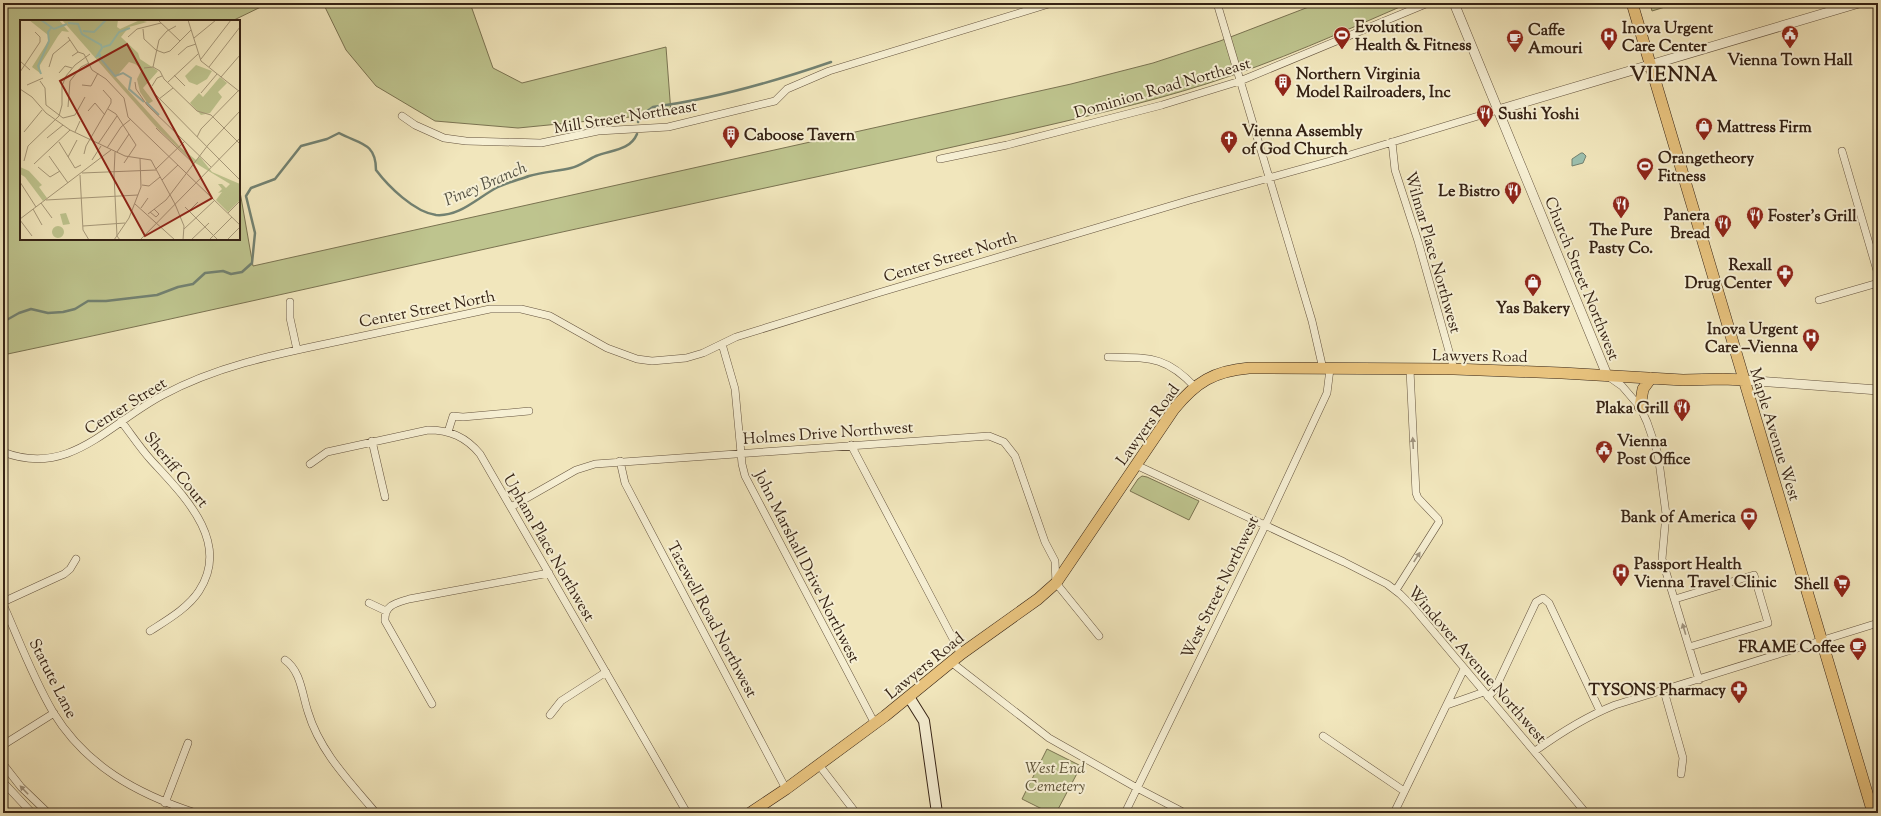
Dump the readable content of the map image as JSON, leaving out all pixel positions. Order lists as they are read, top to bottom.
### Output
{
  "streets": {
    "main road": ["Lawyers Road", "Maple Avenue West"],
    "street": [
      "Dominion Road Northeast",
      "Mill Street Northeast",
      "Wilmar Place Northwest",
      "Center Street North",
      "Church Street Northwest",
      "Center Street",
      "Holmes Drive Northwest",
      "Sheriff Court",
      "Upham Place Northwest",
      "John Marshall Drive Northwest",
      "West Street Northwest",
      "Tazewell Road Northwest",
      "Windover Avenue Northwest",
      "Statute Lane"
    ]
  },
  "crossings": [
    ["Wilmar Place Northwest", "Center Street North"],
    ["Wilmar Place Northwest", "Lawyers Road"],
    ["Center Street North", "Church Street Northwest"],
    ["Center Street North", "Center Street"],
    ["Center Street North", "Maple Avenue West"],
    ["Center Street North", "John Marshall Drive Northwest"],
    ["Church Street Northwest", "Lawyers Road"],
    ["Lawyers Road", "Holmes Drive Northwest"],
    ["Lawyers Road", "Maple Avenue West"],
    ["Lawyers Road", "John Marshall Drive Northwest"],
    ["Lawyers Road", "West Street Northwest"],
    ["Lawyers Road", "Tazewell Road Northwest"],
    ["Lawyers Road", "Windover Avenue Northwest"],
    ["Center Street", "Sheriff Court"],
    ["Holmes Drive Northwest", "Upham Place Northwest"],
    ["Holmes Drive Northwest", "John Marshall Drive Northwest"],
    ["Holmes Drive Northwest", "Tazewell Road Northwest"],
    ["West Street Northwest", "Windover Avenue Northwest"]
  ],
  "districts": ["VIENNA"],
  "water": ["Piney Branch"],
  "parks": ["West End Cemetery"],
  "places": {
    "public building": ["Vienna Town Hall", "Vienna Post Office"],
    "sports": ["Evolution Health & Fitness", "Orangetheory Fitness"],
    "hospital": ["Inova Urgent Care Center", "Inova Urgent Care –Vienna", "Passport Health Vienna Travel Clinic"],
    "cafe": ["Caffe Amouri", "FRAME Coffee"],
    "building": ["Northern Virginia Model Railroaders, Inc", "Caboose Tavern"],
    "restaurant": [
      "Sushi Yoshi",
      "Le Bistro",
      "The Pure Pasty Co.",
      "Foster's Grill",
      "Panera Bread",
      "Plaka Grill"
    ],
    "shop": ["Mattress Firm", "Yas Bakery"],
    "church": ["Vienna Assembly of God Church"],
    "pharmacy": ["Rexall Drug Center", "TYSONS Pharmacy"],
    "bank": ["Bank of America"],
    "supermarket": ["Shell"]
  }
}
